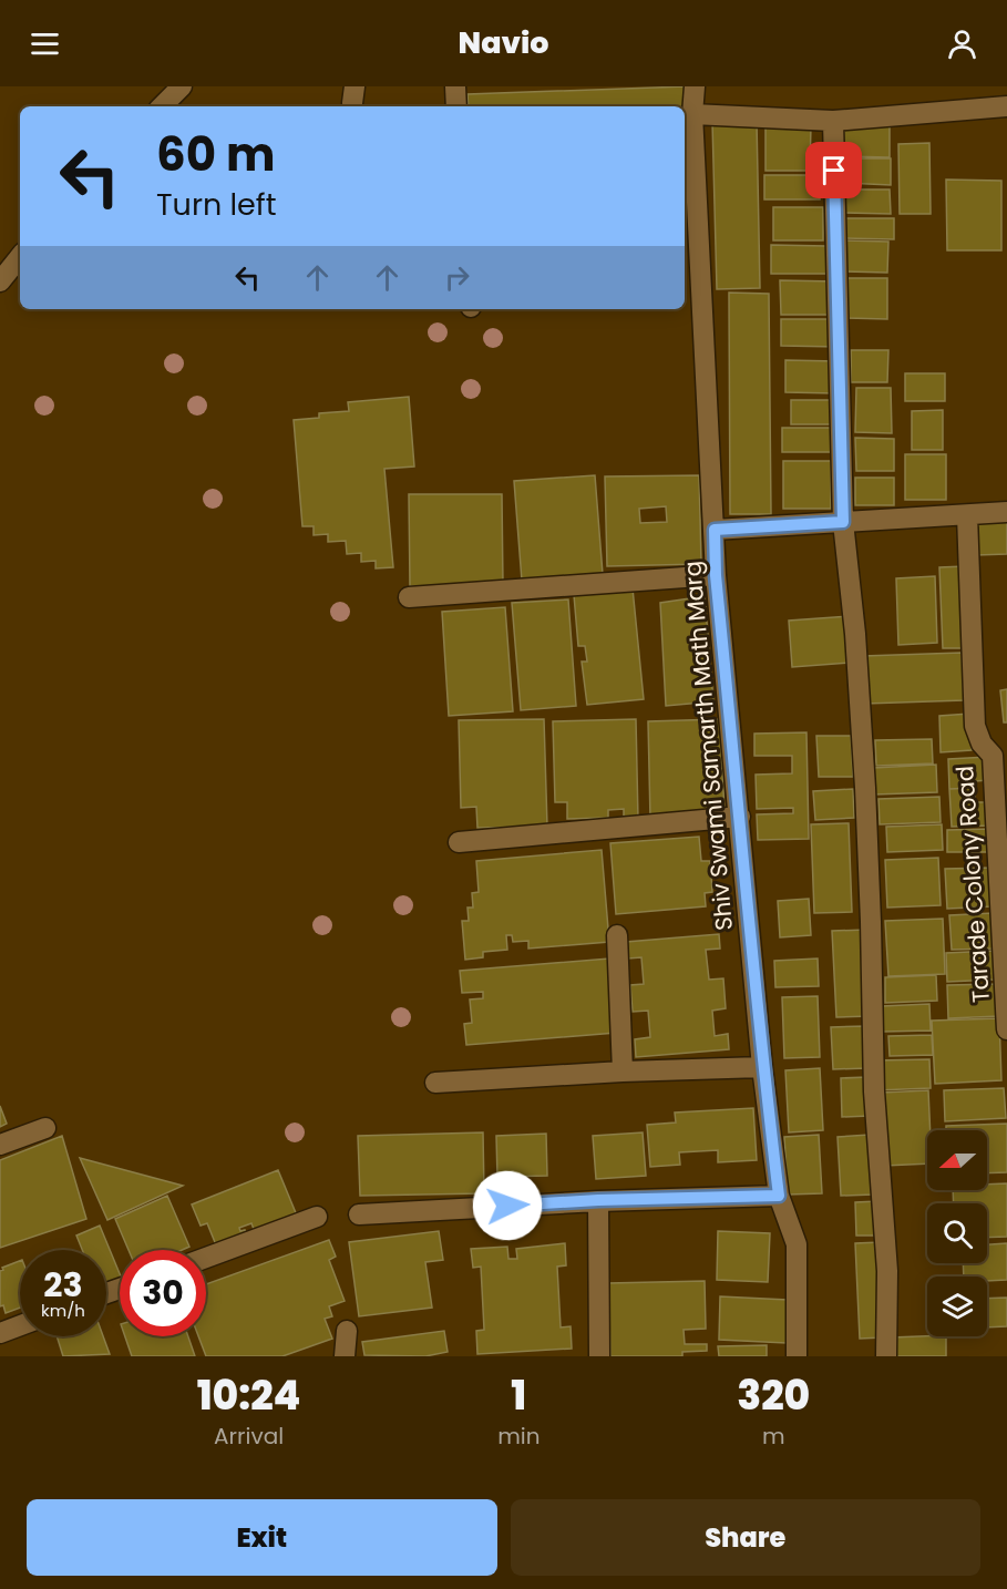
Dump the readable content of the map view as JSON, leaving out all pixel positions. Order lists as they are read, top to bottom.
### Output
{
  "streets": {
    "street": ["Shiv Swami Samarth Math Marg", "Tarade Colony Road"]
  },
  "north": "left",
  "page": {
    "header": "Navio",
    "turn": ["60 m", "Turn left"],
    "speed": "23 km/h",
    "limit": "30",
    "eta": [
      "10:24",
      "Arrival",
      "1",
      "min",
      "320",
      "m"
    ],
    "buttons": ["Exit", "Share"]
  }
}
